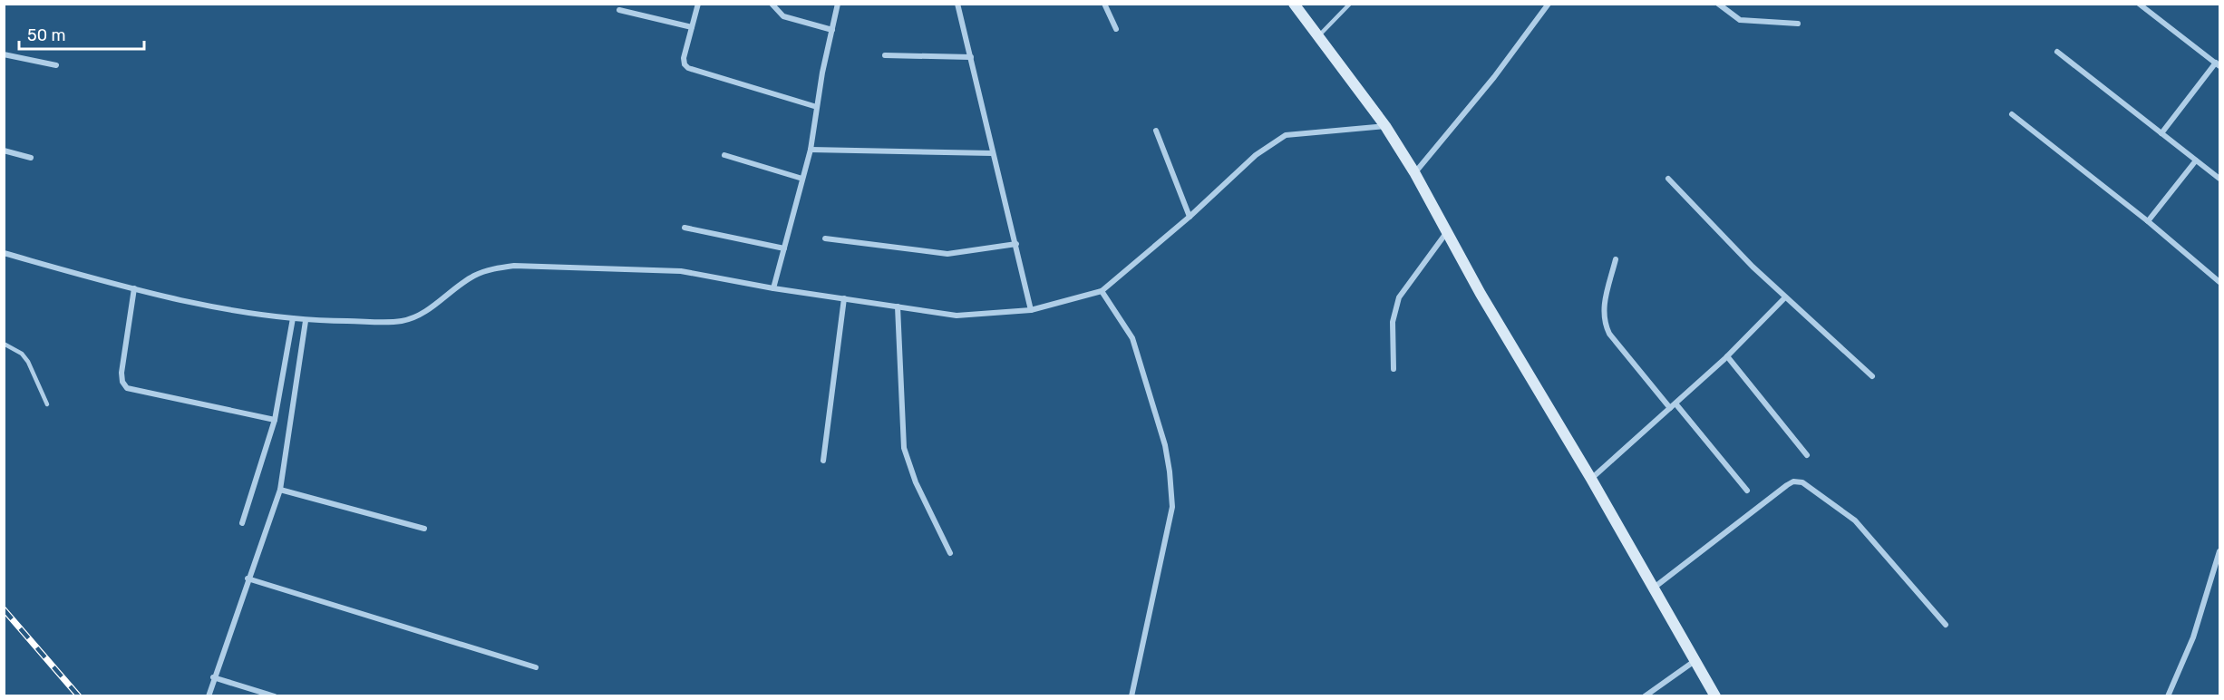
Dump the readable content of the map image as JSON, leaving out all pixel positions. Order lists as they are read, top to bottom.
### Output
{
  "scale_bar": "50 m"
}
